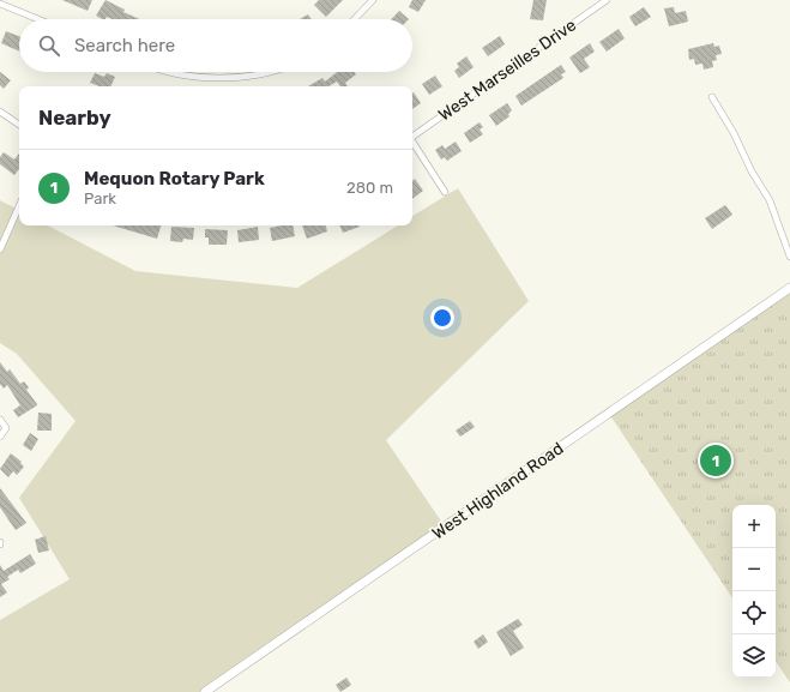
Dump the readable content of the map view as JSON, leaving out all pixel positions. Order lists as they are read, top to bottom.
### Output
{
  "streets": {
    "main road": ["West Highland Road"],
    "street": ["West Marseilles Drive"]
  },
  "page": {
    "search": "Search here",
    "heading": "Nearby",
    "list": [
      {
        "mark": "1",
        "name": "Mequon Rotary Park",
        "note": "Park",
        "value": "280 m"
      }
    ],
    "pins": "1",
    "map_buttons": ["+", "−"]
  }
}
